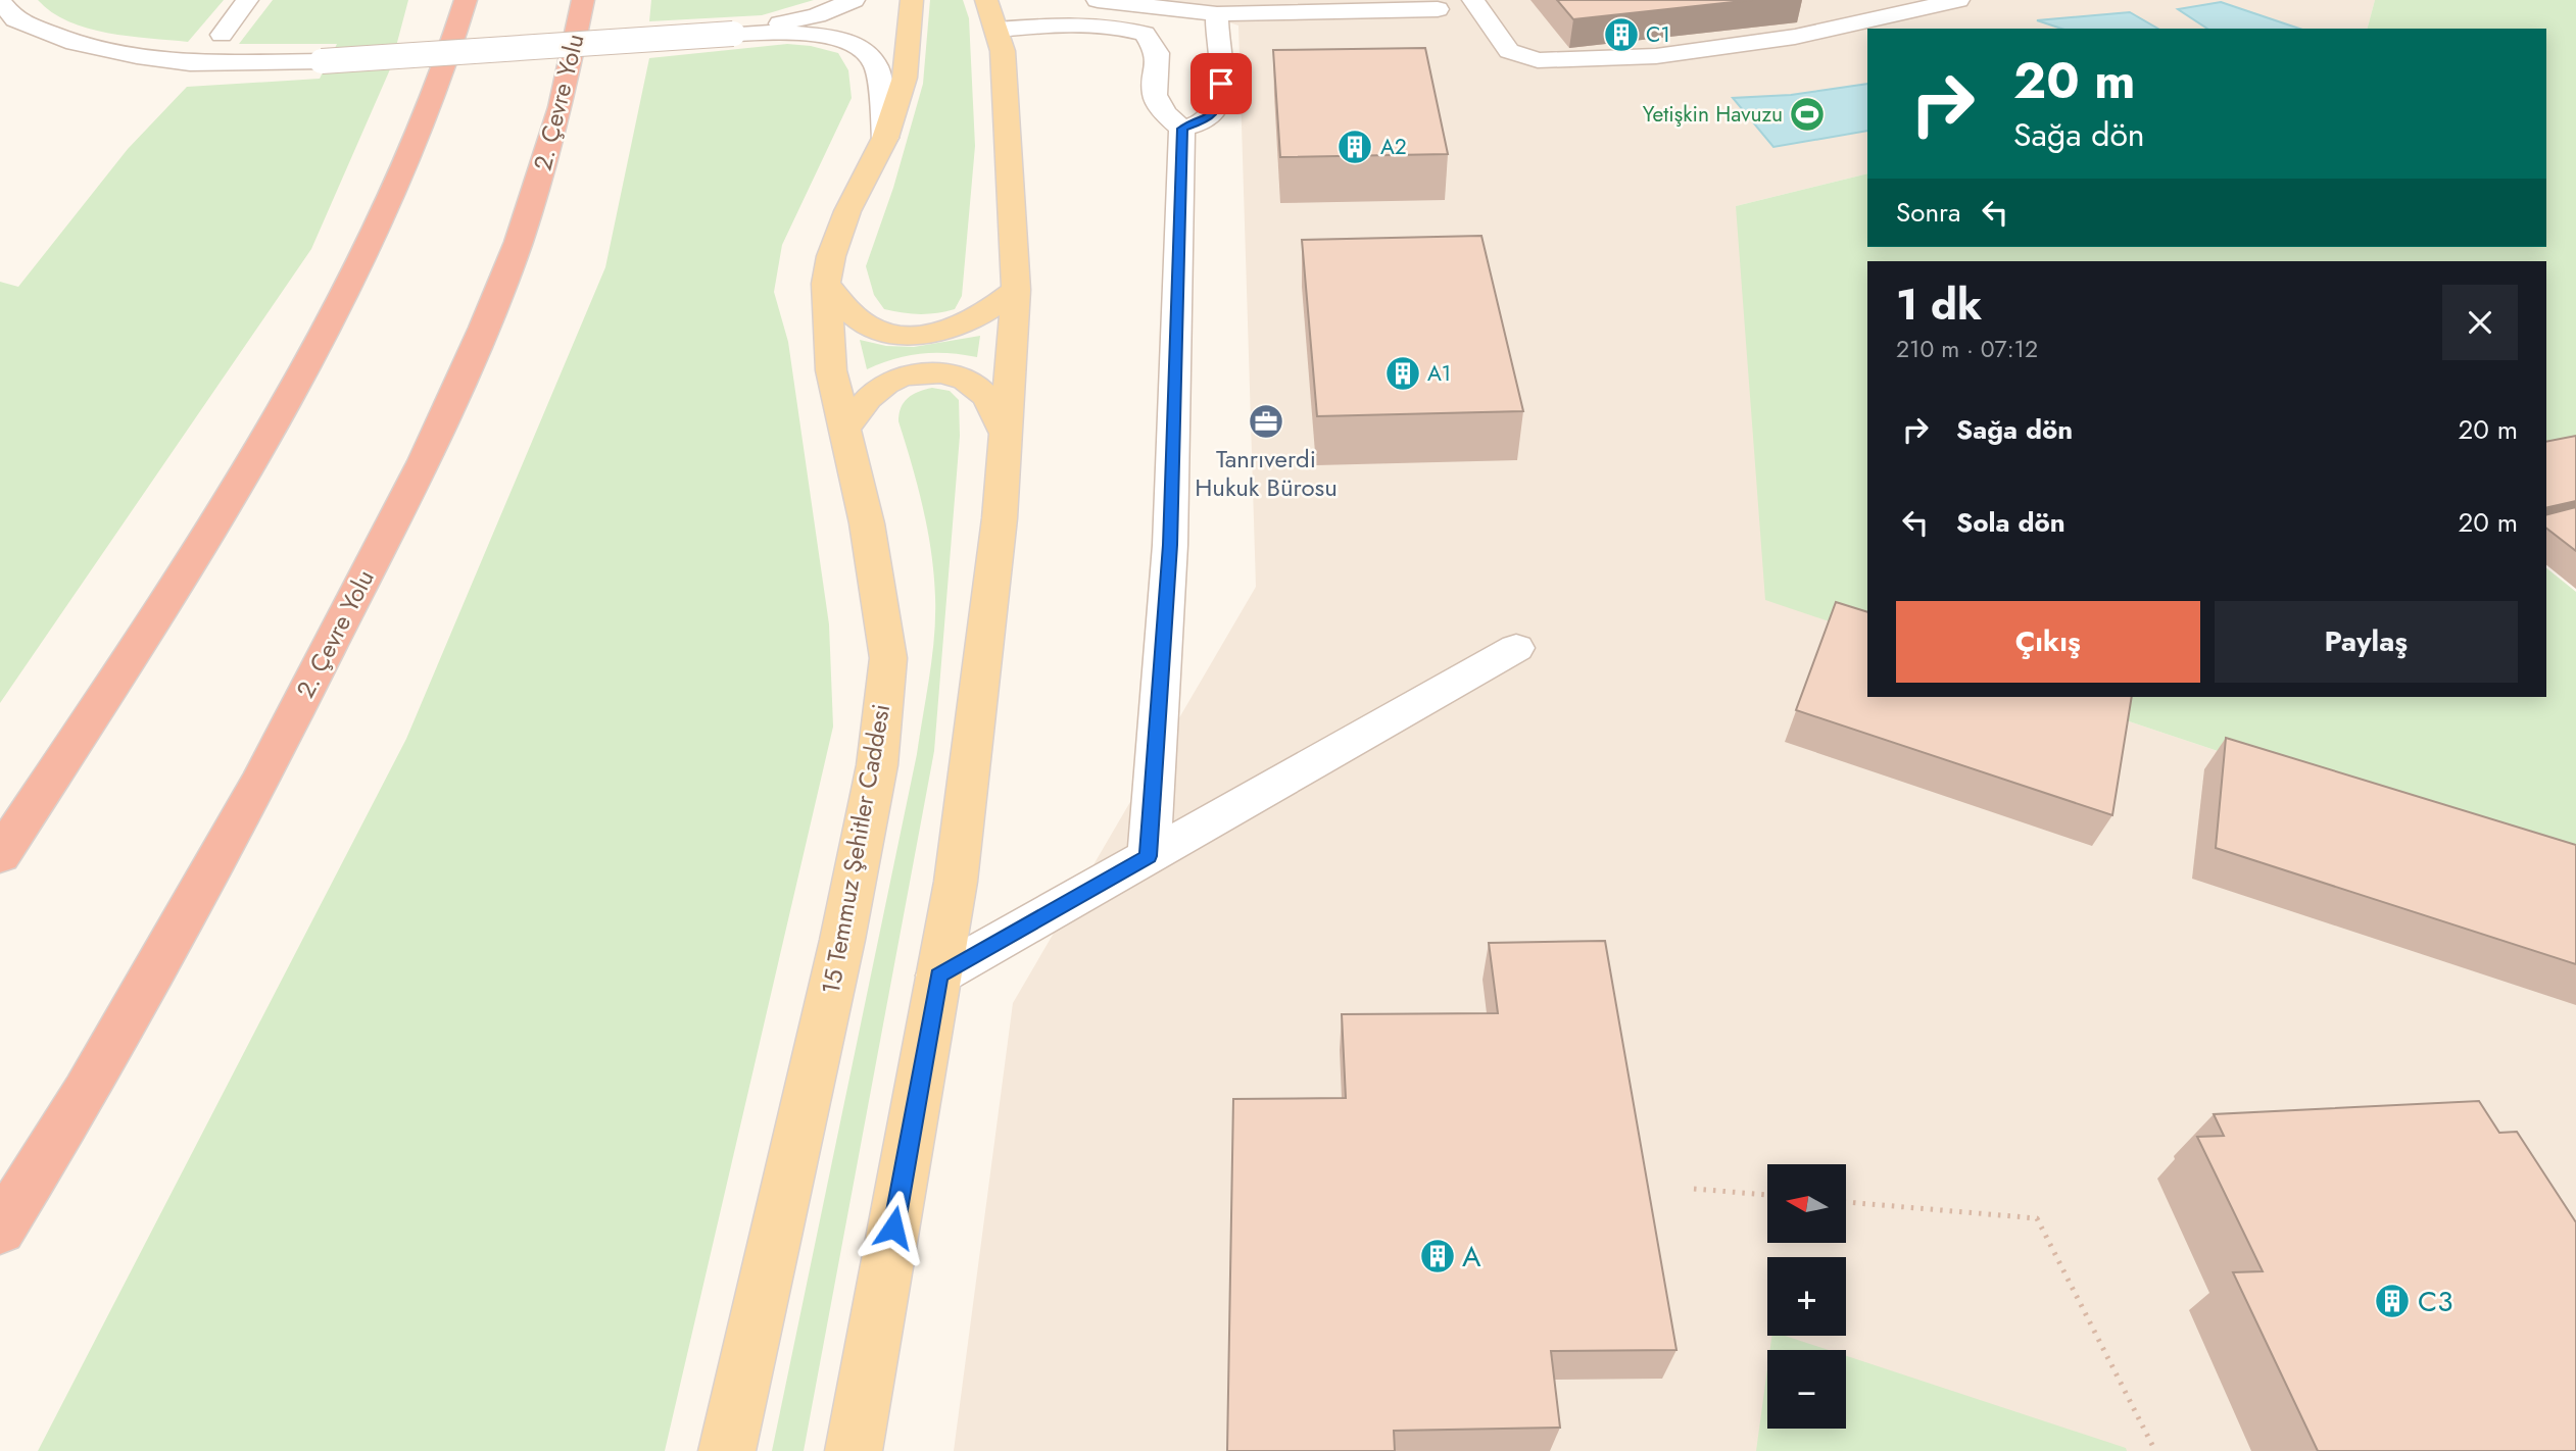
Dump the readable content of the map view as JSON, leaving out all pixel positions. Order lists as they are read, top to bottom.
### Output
{
  "streets": {
    "highway": ["2. Çevre Yolu"],
    "main road": ["15 Temmuz Şehitler Caddesi"]
  },
  "places": {
    "building": [
      "C1",
      "A2",
      "A1",
      "A",
      "C3"
    ],
    "sports": ["Yetişkin Havuzu"],
    "office": ["Tanrıverdi Hukuk Bürosu"]
  },
  "north": "left",
  "page": {
    "turn": ["20 m", "Sağa dön"],
    "then": "Sonra",
    "heading": ["1 dk", "210 m · 07:12"],
    "list": [
      {
        "name": "Sağa dön",
        "value": "20 m"
      },
      {
        "name": "Sola dön",
        "value": "20 m"
      }
    ],
    "buttons": ["Çıkış", "Paylaş"],
    "map_buttons": ["+", "−"]
  }
}
